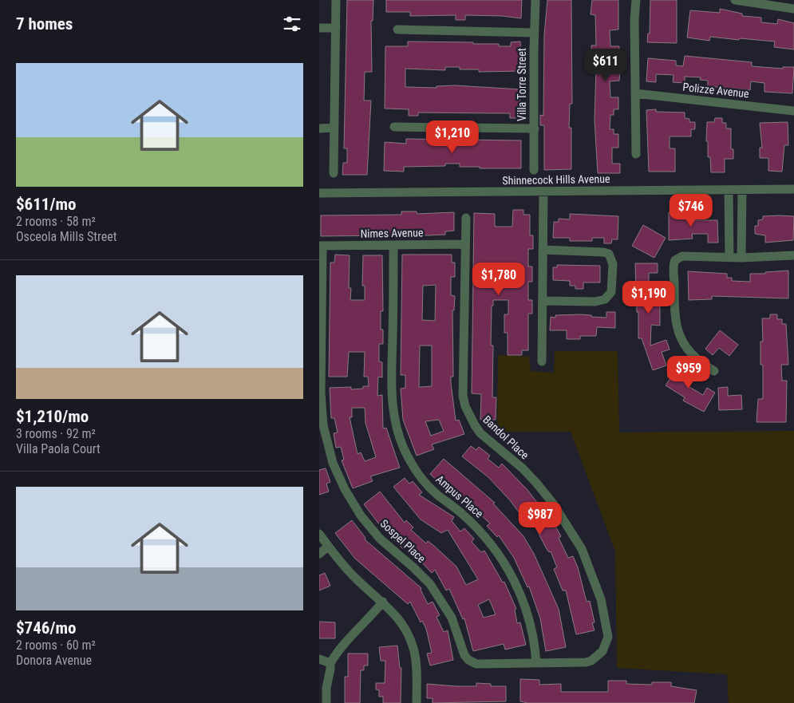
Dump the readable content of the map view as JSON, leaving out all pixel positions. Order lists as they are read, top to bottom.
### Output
{
  "streets": {
    "street": [
      "Villa Torre Street",
      "Polizze Avenue",
      "Shinnecock Hills Avenue",
      "Nimes Avenue",
      "Bandol Place",
      "Ampus Place",
      "Sospel Place"
    ]
  },
  "crossings": [
    ["Nimes Avenue", "Bandol Place"],
    ["Nimes Avenue", "Ampus Place"],
    ["Nimes Avenue", "Sospel Place"],
    ["Bandol Place", "Ampus Place"],
    ["Bandol Place", "Sospel Place"],
    ["Ampus Place", "Sospel Place"]
  ],
  "page": {
    "heading": "7 homes",
    "list": [
      {
        "name": "$611/mo",
        "note": "2 rooms · 58 m² · Osceola Mills Street"
      },
      {
        "name": "$1,210/mo",
        "note": "3 rooms · 92 m² · Villa Paola Court"
      },
      {
        "name": "$746/mo",
        "note": "2 rooms · 60 m² · Donora Avenue"
      }
    ],
    "price": [
      "$611",
      "$1,210",
      "$746",
      "$1,780",
      "$1,190",
      "$959",
      "$987"
    ]
  }
}
